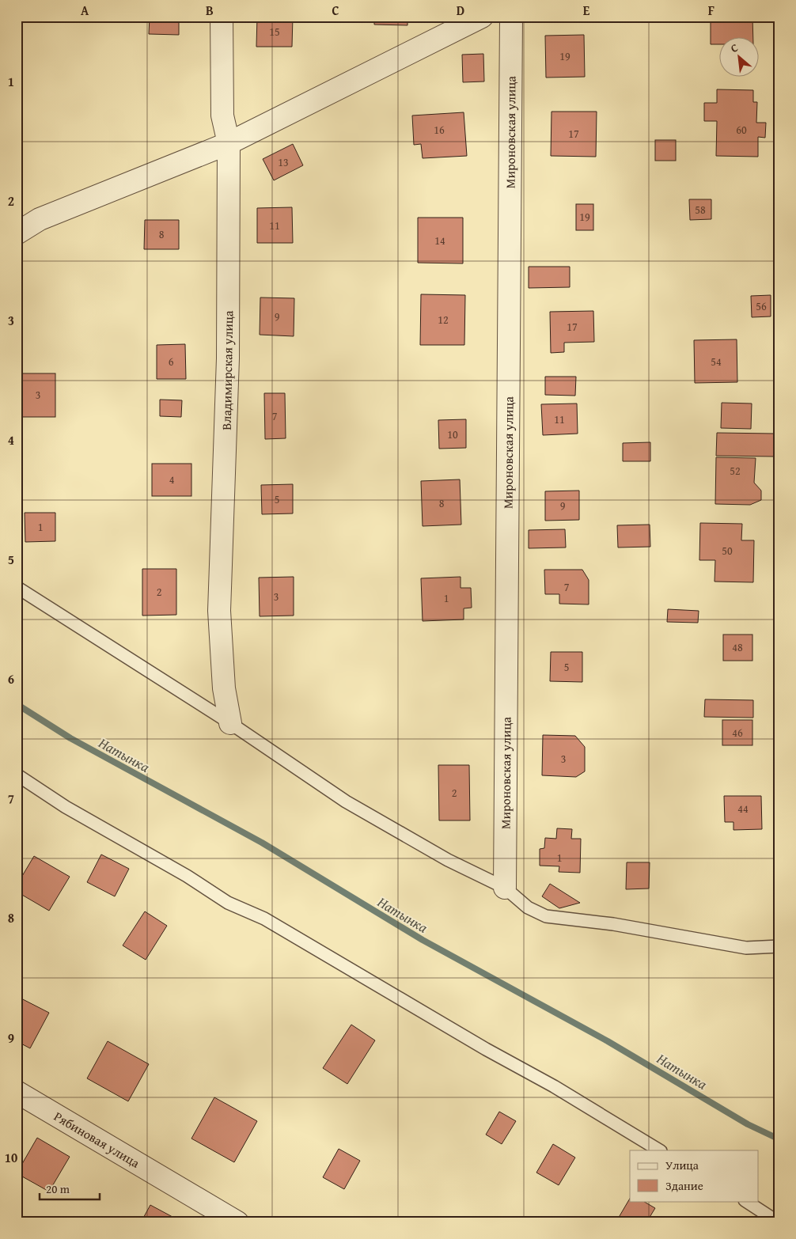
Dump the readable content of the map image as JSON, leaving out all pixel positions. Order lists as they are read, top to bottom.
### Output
{
  "streets": {
    "street": ["Мироновская улица", "Владимирская улица", "Рябиновая улица"]
  },
  "water": ["Натынка"],
  "house_numbers": [
    "15",
    "19",
    "16",
    "60",
    "17",
    "13",
    "58",
    "19",
    "11",
    "8",
    "14",
    "56",
    "9",
    "12",
    "17",
    "6",
    "54",
    "3",
    "7",
    "11",
    "10",
    "52",
    "4",
    "5",
    "8",
    "9",
    "1",
    "50",
    "7",
    "2",
    "3",
    "1",
    "48",
    "5",
    "46",
    "3",
    "2",
    "44",
    "1"
  ],
  "legend": ["Улица", "Здание"],
  "scale_bar": "20 m",
  "north": "top left",
  "grid": {
    "columns": [
      "A",
      "B",
      "C",
      "D",
      "E",
      "F"
    ],
    "rows": [
      "1",
      "2",
      "3",
      "4",
      "5",
      "6",
      "7",
      "8",
      "9",
      "10"
    ]
  }
}
